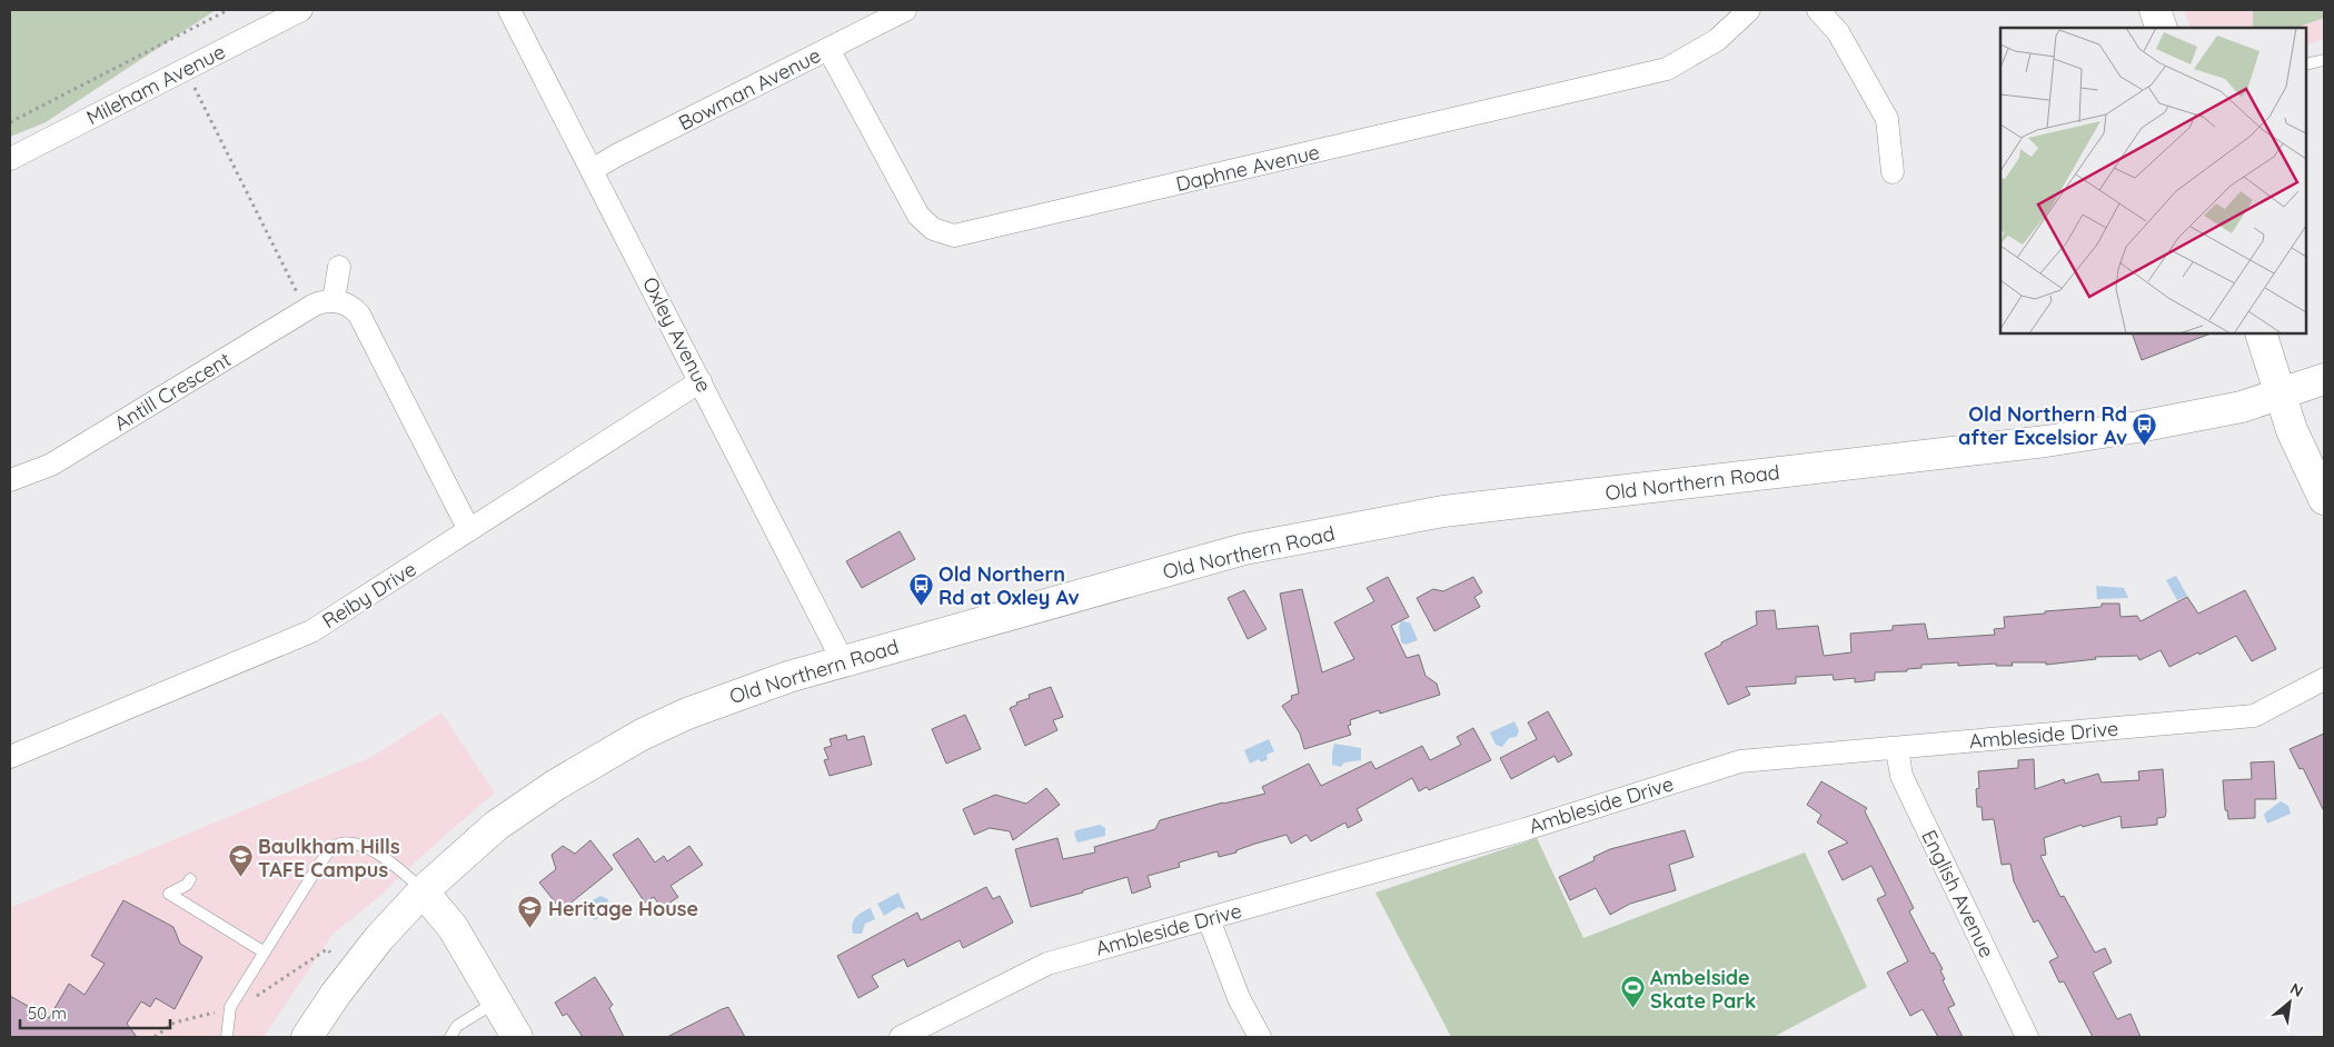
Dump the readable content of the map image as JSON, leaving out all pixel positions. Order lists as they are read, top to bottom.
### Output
{
  "streets": {
    "main road": ["Old Northern Road"],
    "street": [
      "Mileham Avenue",
      "Bowman Avenue",
      "Daphne Avenue",
      "Oxley Avenue",
      "Antill Crescent",
      "Reiby Drive",
      "Ambleside Drive",
      "English Avenue"
    ]
  },
  "crossings": [
    ["Bowman Avenue", "Daphne Avenue"],
    ["Bowman Avenue", "Oxley Avenue"],
    ["Oxley Avenue", "Old Northern Road"],
    ["Oxley Avenue", "Reiby Drive"],
    ["Ambleside Drive", "English Avenue"]
  ],
  "places": {
    "bus stop": ["Old Northern Rd after Excelsior Av", "Old Northern Rd at Oxley Av"],
    "school or university": ["Baulkham Hills TAFE Campus", "Heritage House"],
    "sports": ["Ambelside Skate Park"]
  },
  "scale_bar": "50 m",
  "north": "top right"
}
